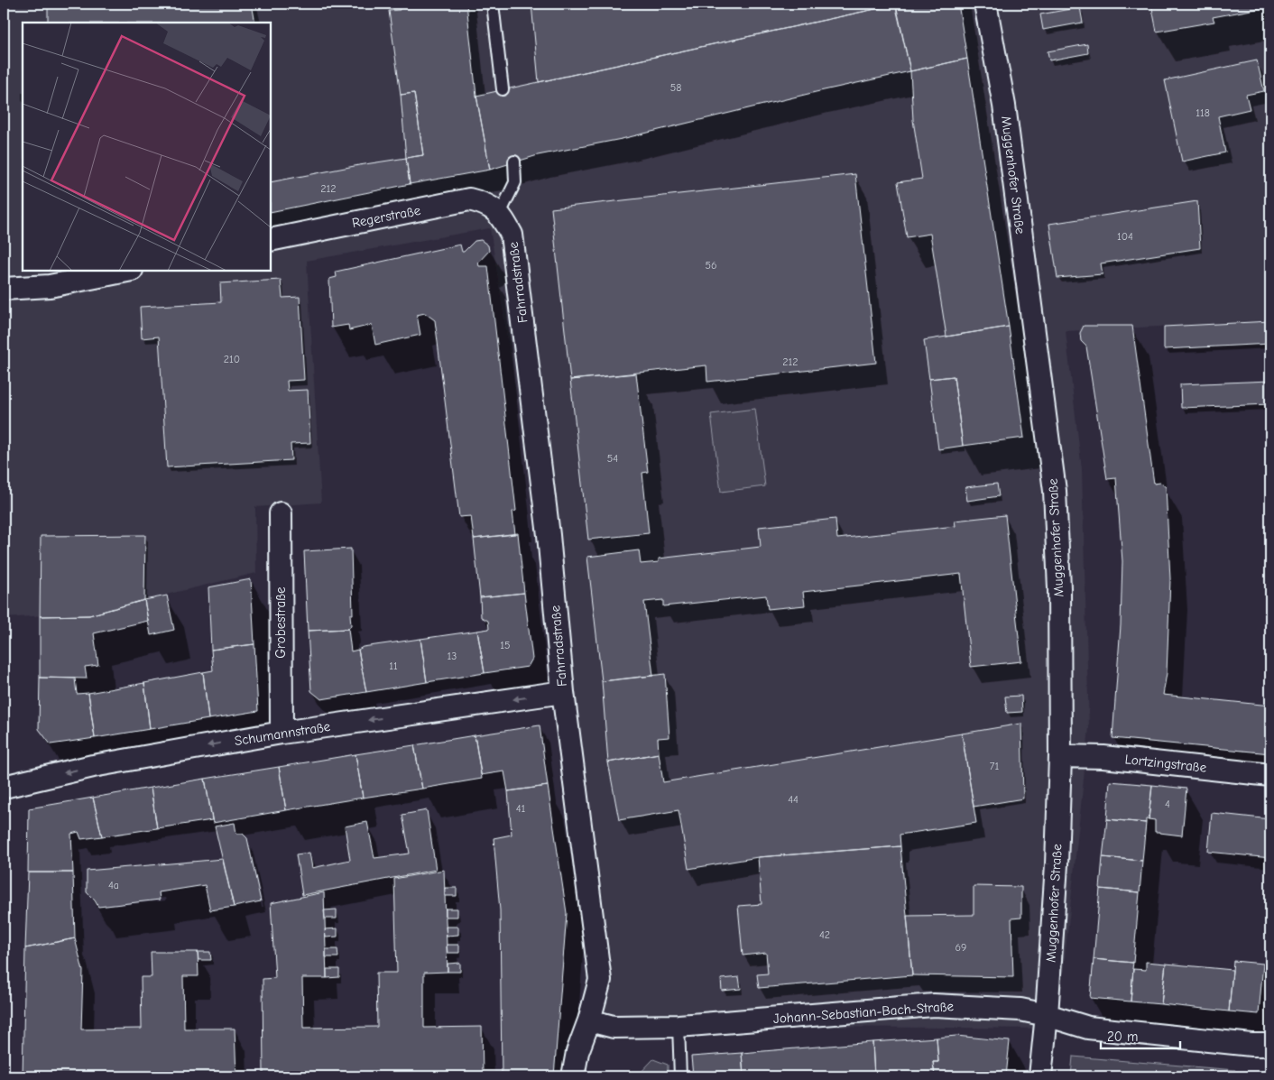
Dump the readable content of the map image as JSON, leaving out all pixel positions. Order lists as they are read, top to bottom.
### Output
{
  "streets": {
    "street": [
      "Muggenhofer Straße",
      "Regerstraße",
      "Fahrradstraße",
      "Grobestraße",
      "Schumannstraße",
      "Lortzingstraße",
      "Johann-Sebastian-Bach-Straße"
    ]
  },
  "crossings": [
    ["Muggenhofer Straße", "Lortzingstraße"],
    ["Muggenhofer Straße", "Johann-Sebastian-Bach-Straße"],
    ["Regerstraße", "Fahrradstraße"],
    ["Fahrradstraße", "Schumannstraße"],
    ["Fahrradstraße", "Johann-Sebastian-Bach-Straße"],
    ["Grobestraße", "Schumannstraße"]
  ],
  "one_way": ["Schumannstraße"],
  "house_numbers": [
    "58",
    "118",
    "212",
    "104",
    "56",
    "210",
    "212",
    "54",
    "15",
    "13",
    "11",
    "71",
    "44",
    "4",
    "41",
    "4a",
    "42",
    "69"
  ],
  "scale_bar": "20 m"
}
